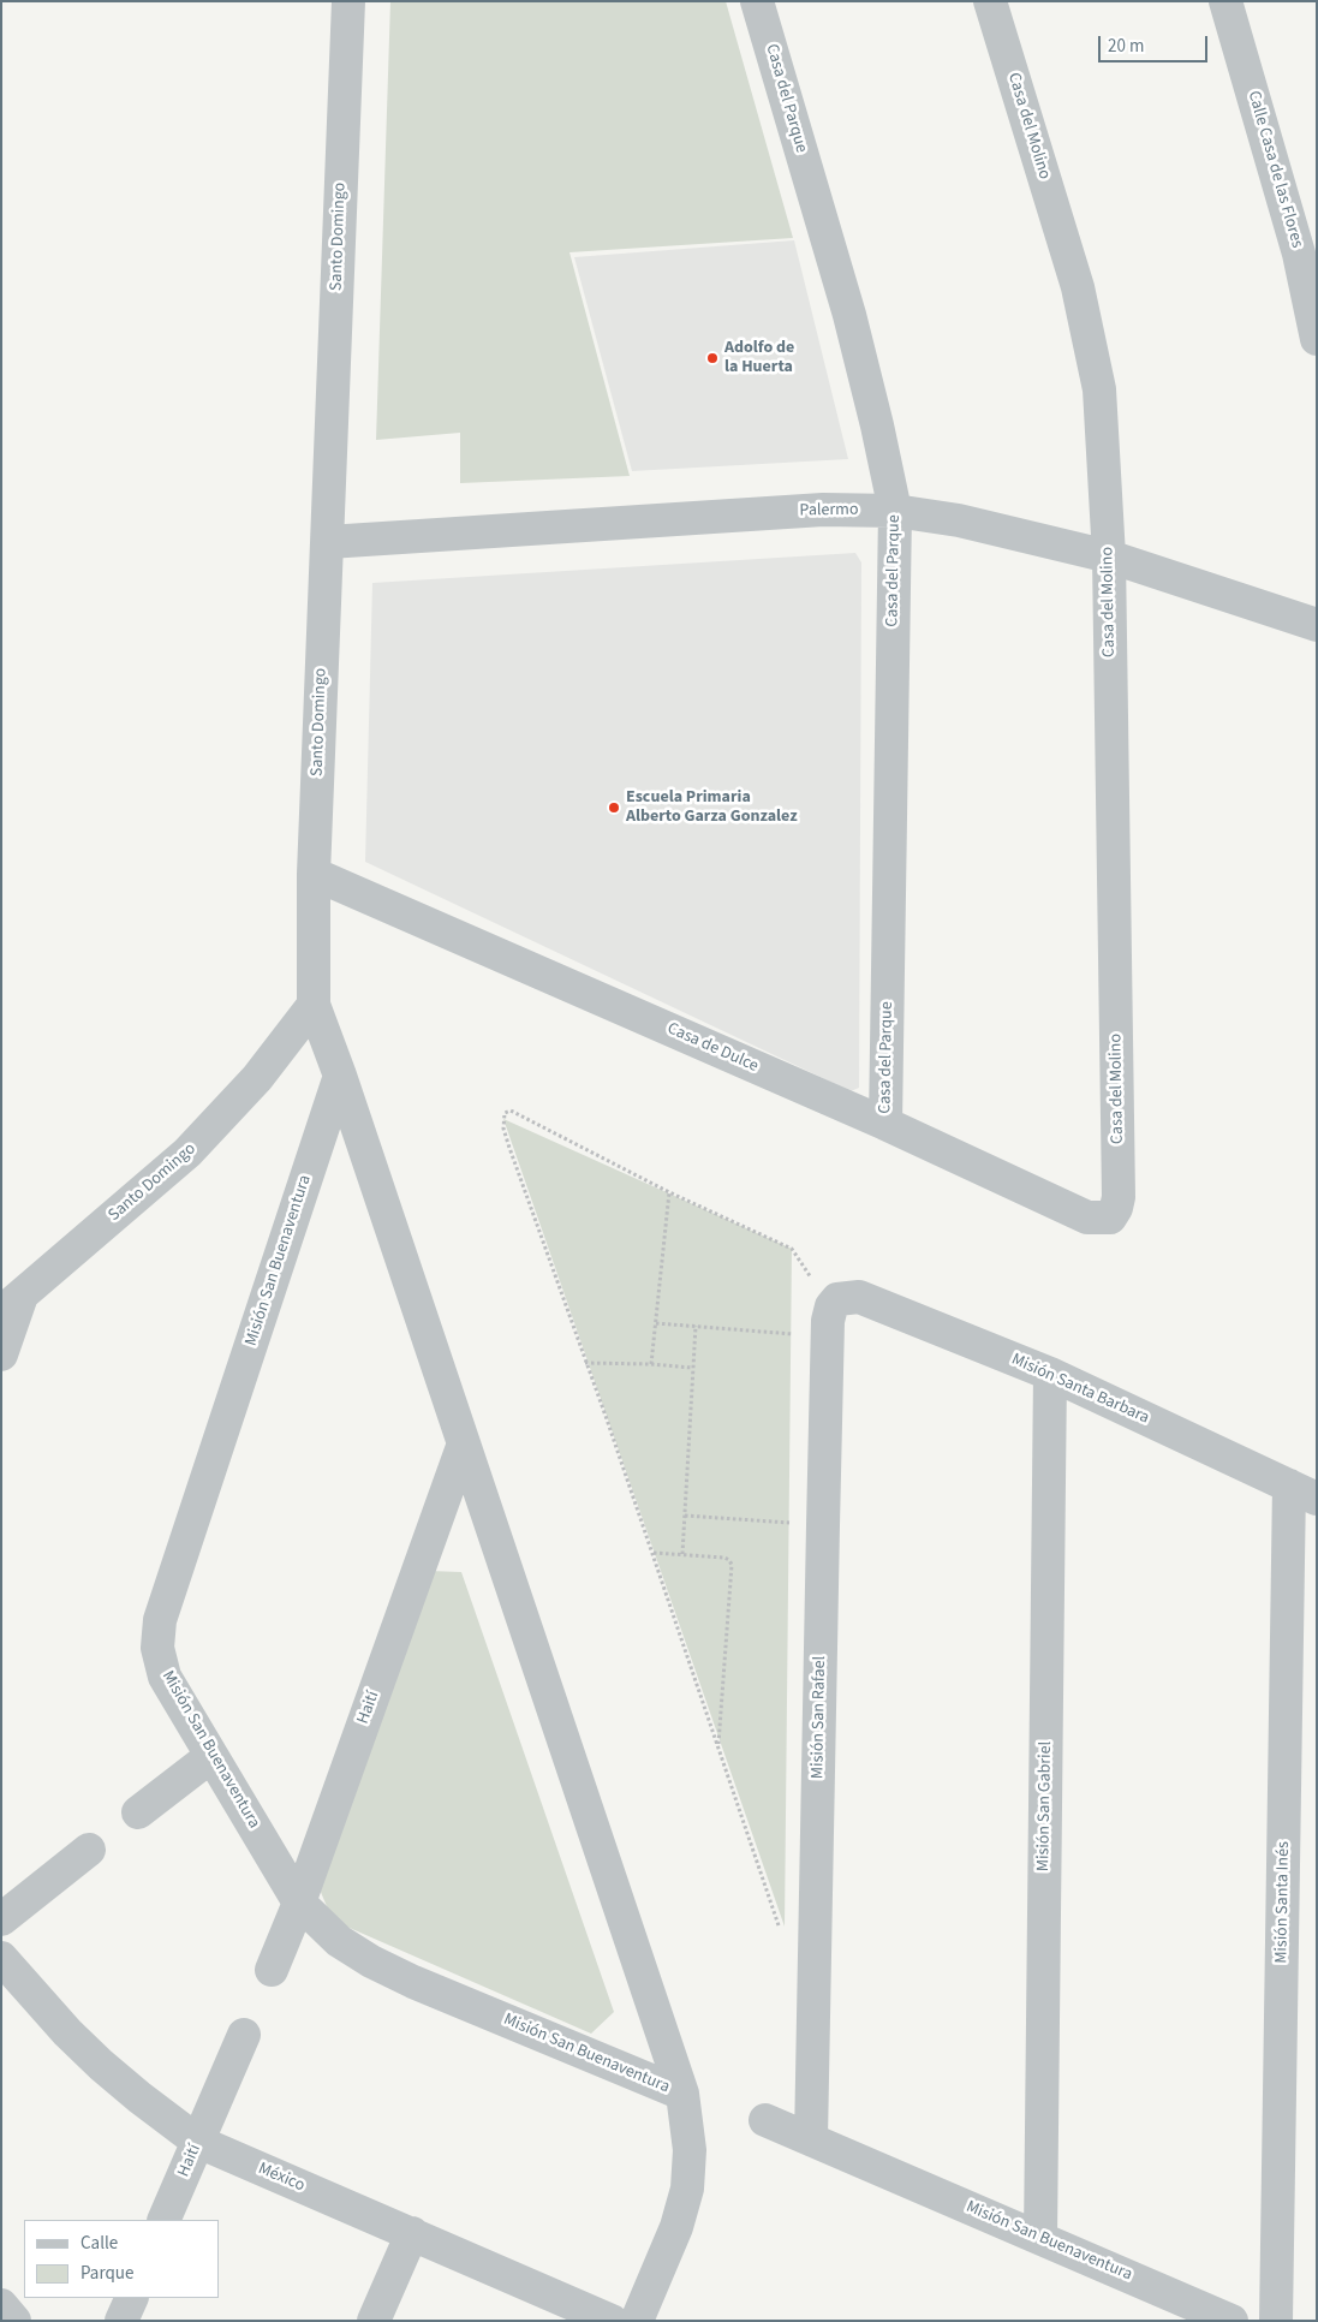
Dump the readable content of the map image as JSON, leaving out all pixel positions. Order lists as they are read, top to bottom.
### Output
{
  "streets": {
    "street": [
      "Casa del Parque",
      "Casa del Molino",
      "Calle Casa de las Flores",
      "Santo Domingo",
      "Palermo",
      "Casa de Dulce",
      "Misión San Buenaventura",
      "Misión Santa Barbara",
      "Haití",
      "Misión San Rafael",
      "Misión San Gabriel",
      "Misión Santa Inés",
      "México"
    ]
  },
  "crossings": [
    ["Casa del Parque", "Palermo"],
    ["Casa del Parque", "Casa de Dulce"],
    ["Casa del Molino", "Palermo"],
    ["Casa del Molino", "Casa de Dulce"],
    ["Santo Domingo", "Palermo"],
    ["Santo Domingo", "Casa de Dulce"],
    ["Misión San Buenaventura", "Haití"],
    ["Misión San Buenaventura", "Misión San Rafael"],
    ["Misión San Buenaventura", "Misión San Gabriel"],
    ["Misión Santa Barbara", "Misión San Rafael"],
    ["Misión Santa Barbara", "Misión San Gabriel"],
    ["Misión Santa Barbara", "Misión Santa Inés"],
    ["Haití", "México"]
  ],
  "places": ["Adolfo de la Huerta", "Escuela Primaria Alberto Garza Gonzalez"],
  "legend": ["Calle", "Parque"],
  "scale_bar": "20 m"
}
